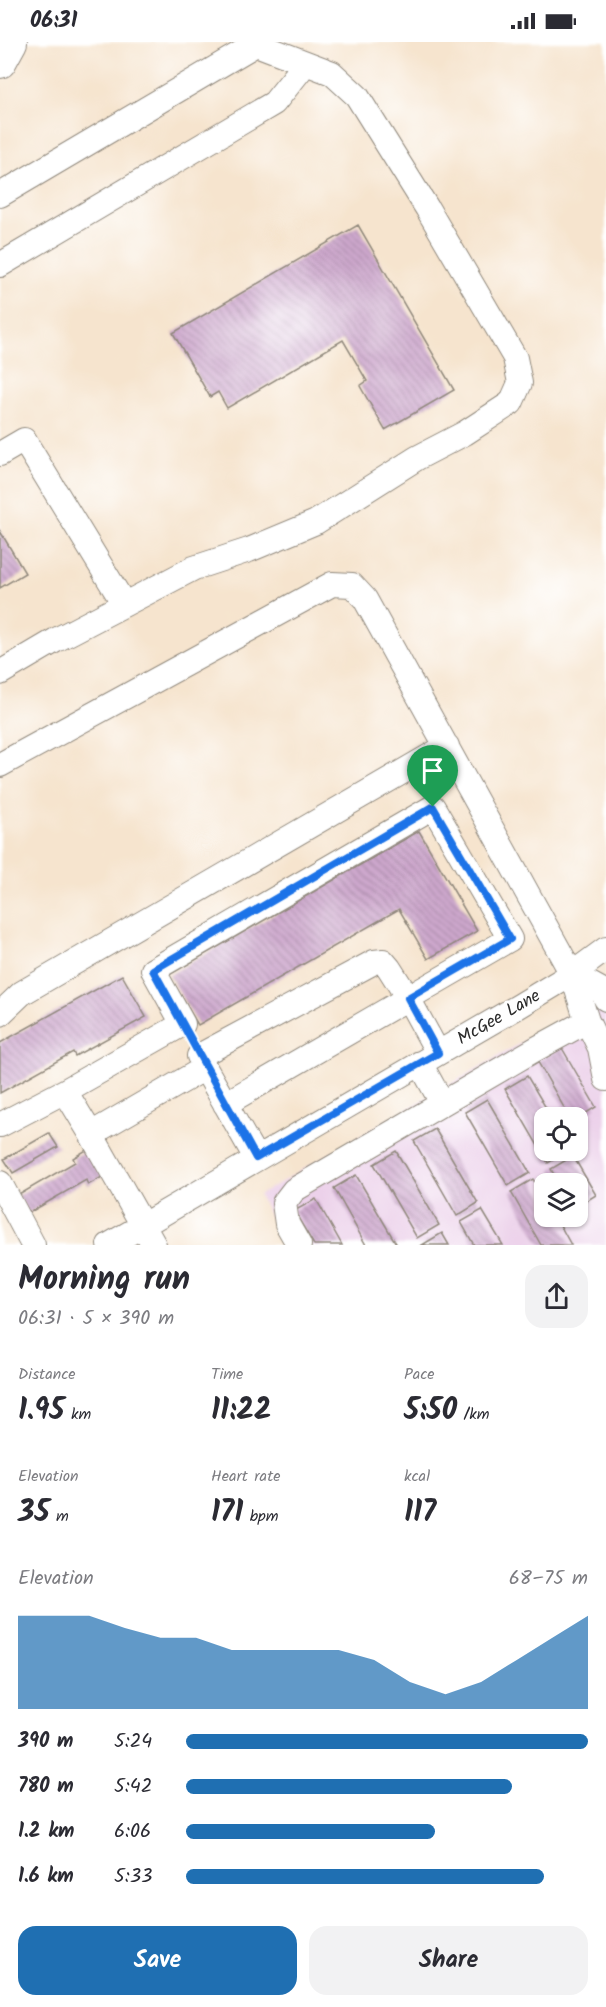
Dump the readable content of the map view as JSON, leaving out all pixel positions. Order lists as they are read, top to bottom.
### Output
{
  "streets": {
    "street": ["McGee Lane"]
  },
  "page": {
    "status": "06:31",
    "heading": ["Morning run", "06:31 · 5 × 390 m"],
    "stats": [
      ["Distance", "1.95 km"],
      ["Time", "11:22"],
      ["Pace", "5:50 /km"],
      ["Elevation", "35 m"],
      ["Heart rate", "171 bpm"],
      ["kcal", "117"]
    ],
    "chart": ["Elevation", "68–75 m"],
    "list": [
      {
        "name": "390 m",
        "note": "5:24"
      },
      {
        "name": "780 m",
        "note": "5:42"
      },
      {
        "name": "1.2 km",
        "note": "6:06"
      },
      {
        "name": "1.6 km",
        "note": "5:33"
      }
    ],
    "buttons": ["Save", "Share"]
  }
}
